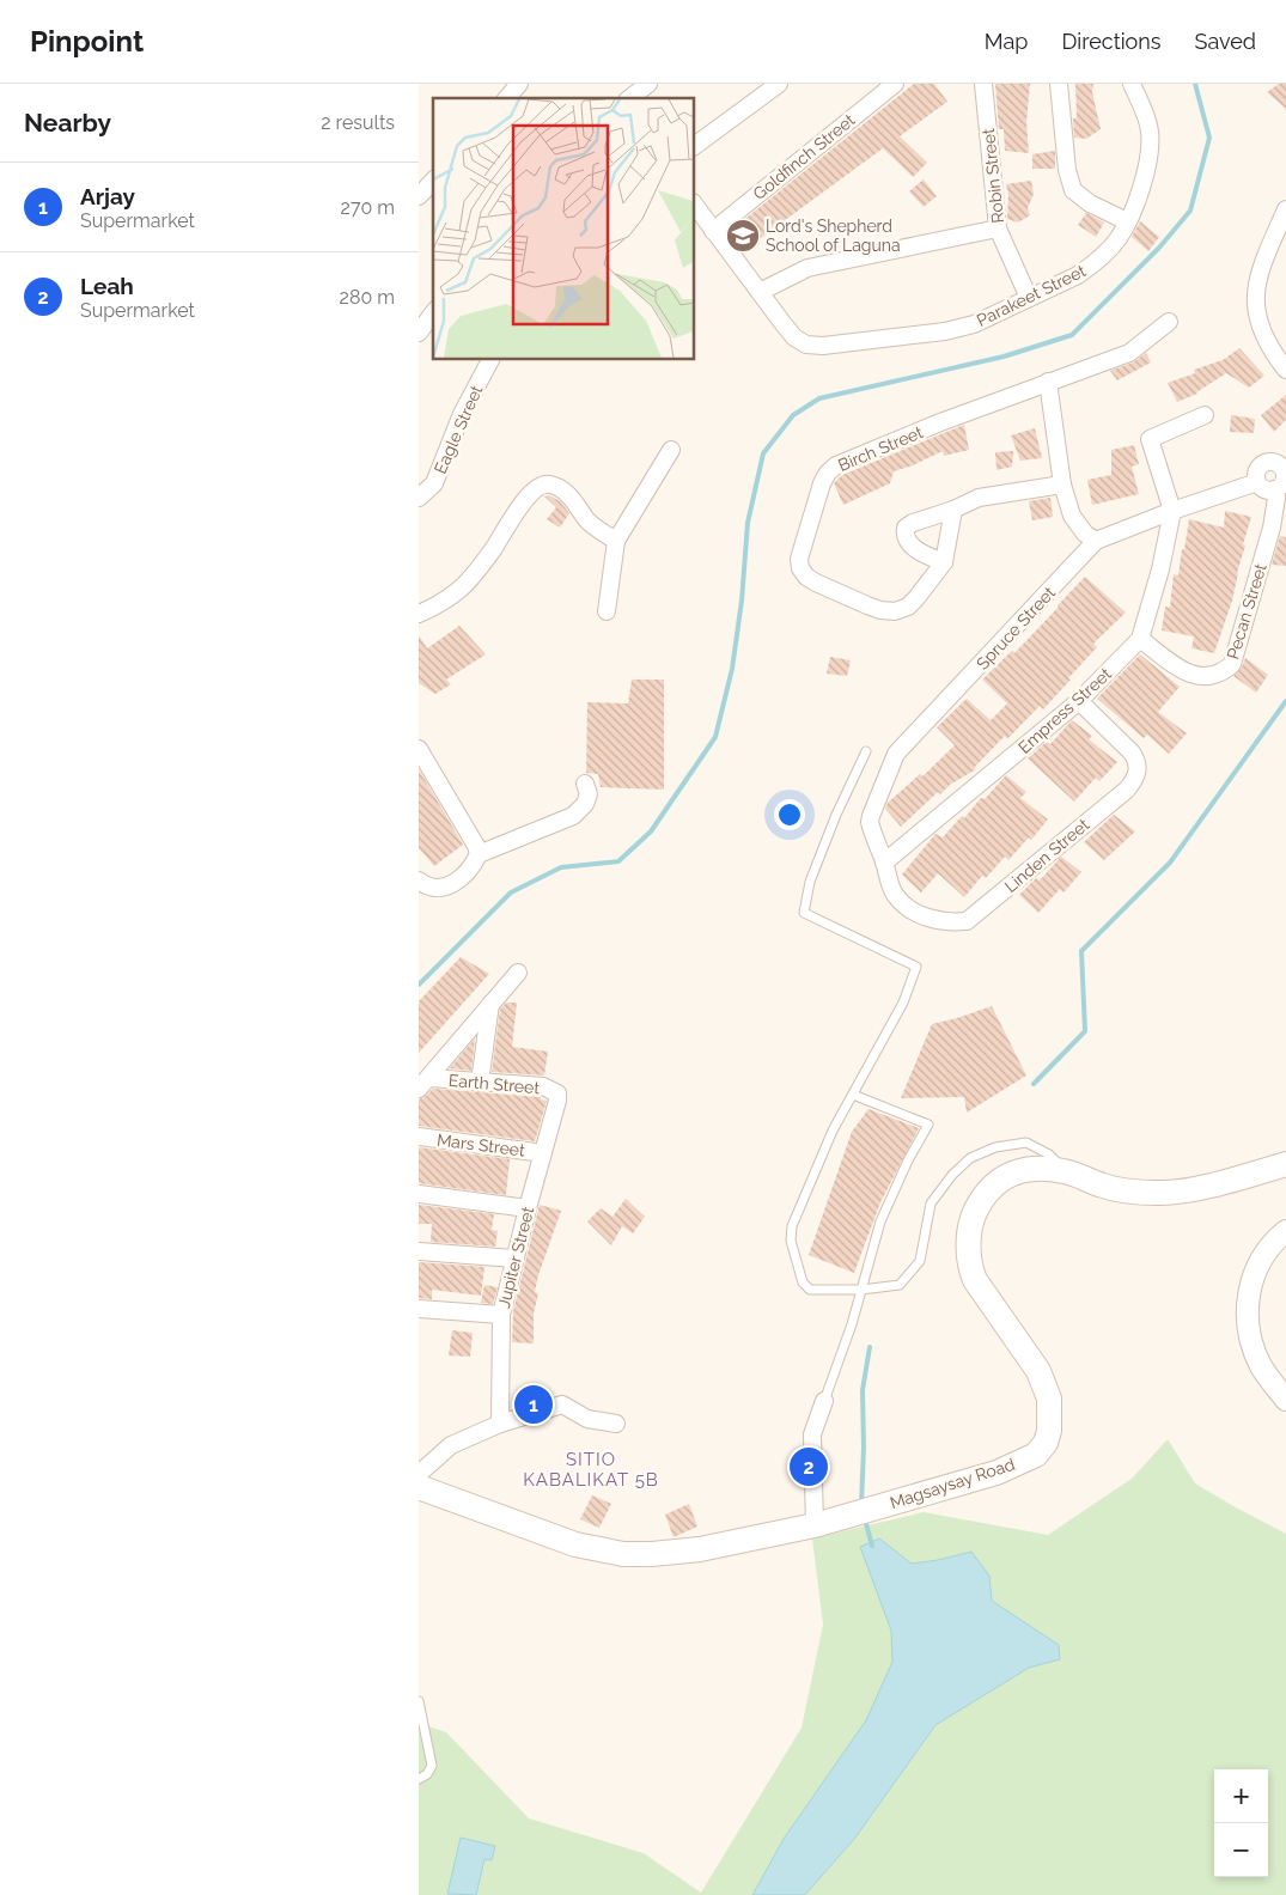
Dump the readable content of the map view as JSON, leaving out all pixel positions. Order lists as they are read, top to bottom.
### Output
{
  "streets": {
    "main road": ["Magsaysay Road"],
    "street": [
      "Goldfinch Street",
      "Robin Street",
      "Parakeet Street",
      "Eagle Street",
      "Birch Street",
      "Pecan Street",
      "Spruce Street",
      "Empress Street",
      "Linden Street",
      "Earth Street",
      "Mars Street",
      "Jupiter Street"
    ]
  },
  "crossings": [
    ["Robin Street", "Parakeet Street"],
    ["Pecan Street", "Spruce Street"],
    ["Pecan Street", "Empress Street"],
    ["Spruce Street", "Empress Street"],
    ["Spruce Street", "Linden Street"],
    ["Empress Street", "Linden Street"],
    ["Earth Street", "Jupiter Street"],
    ["Mars Street", "Jupiter Street"]
  ],
  "districts": ["SITIO KABALIKAT 5B"],
  "places": {
    "school or university": ["Lord's Shepherd School of Laguna"]
  },
  "page": {
    "header": "Pinpoint",
    "nav": ["Map", "Directions", "Saved"],
    "heading": ["Nearby", "2 results"],
    "list": [
      {
        "mark": "1",
        "name": "Arjay",
        "note": "Supermarket",
        "value": "270 m"
      },
      {
        "mark": "2",
        "name": "Leah",
        "note": "Supermarket",
        "value": "280 m"
      }
    ],
    "pins": ["1", "2"],
    "map_buttons": ["+", "−"]
  }
}
